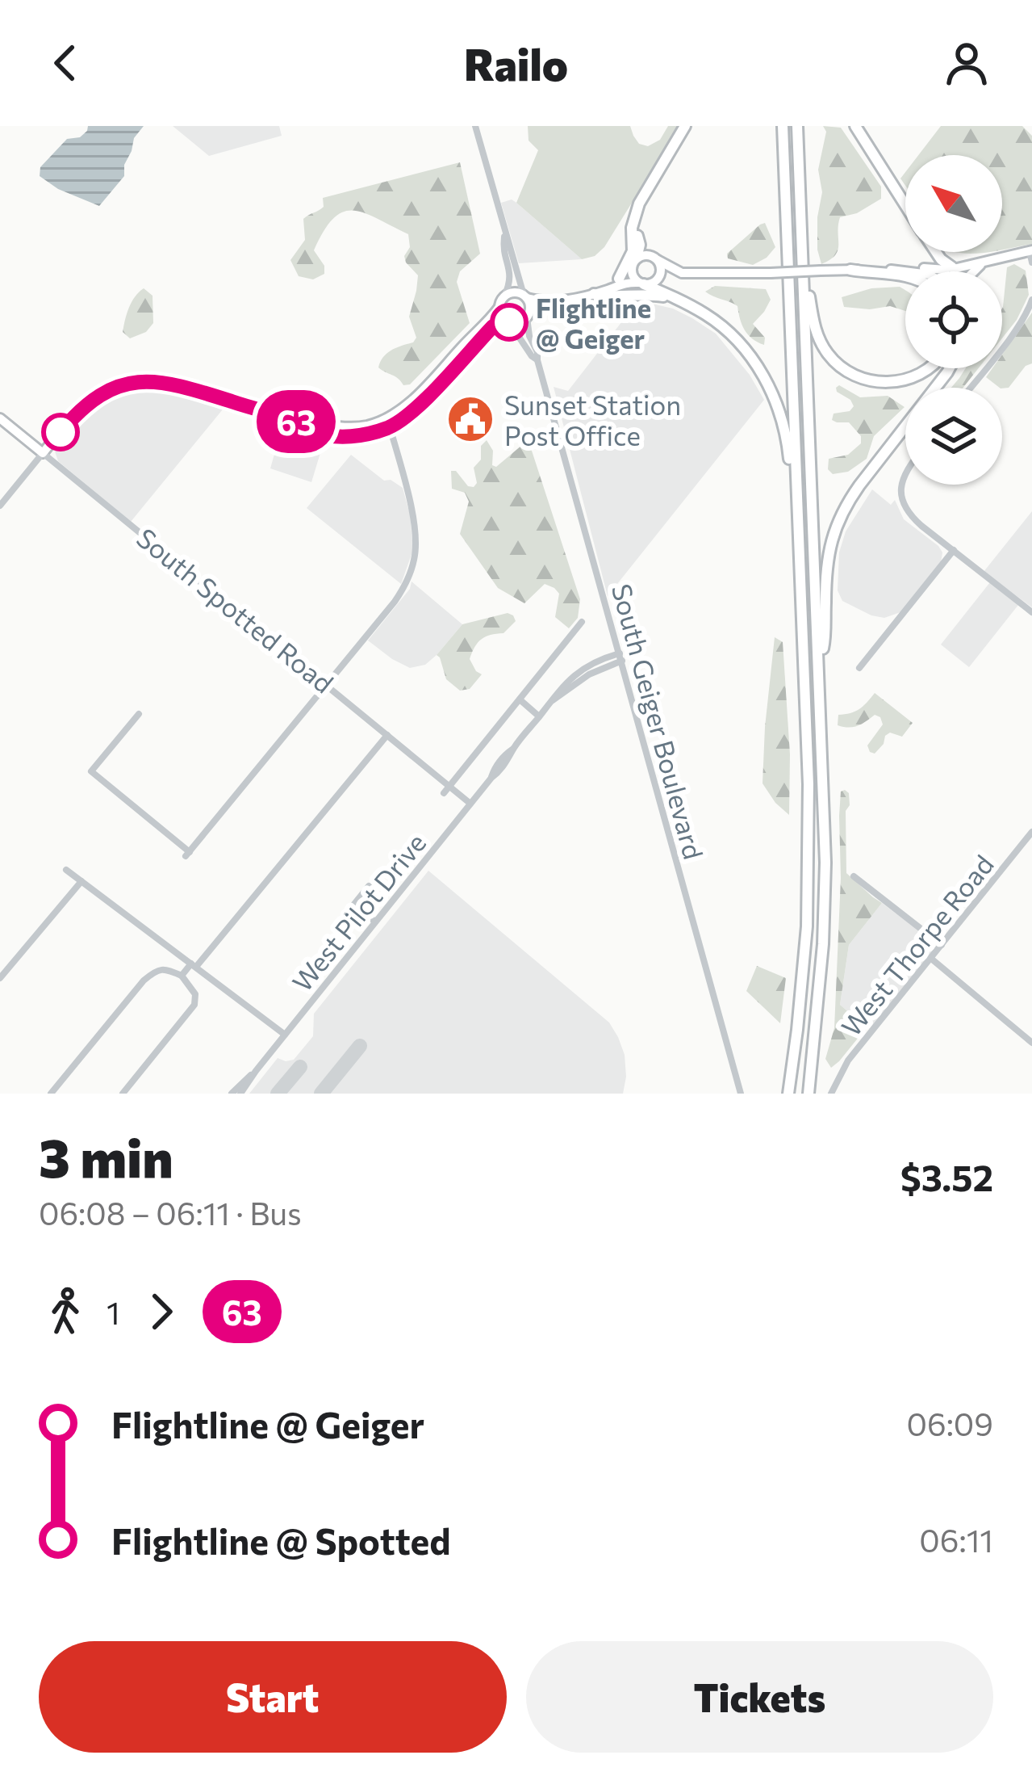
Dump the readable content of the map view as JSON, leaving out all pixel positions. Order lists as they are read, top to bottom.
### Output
{
  "streets": {
    "main road": ["South Spotted Road"],
    "street": ["South Geiger Boulevard", "West Pilot Drive", "West Thorpe Road"]
  },
  "crossings": [
    ["South Spotted Road", "West Pilot Drive"],
    ["South Geiger Boulevard", "West Pilot Drive"]
  ],
  "places": {
    "other": ["Flightline @ Geiger"],
    "public building": ["Sunset Station Post Office"]
  },
  "lines": ["bus line 63"],
  "north": "top left",
  "page": {
    "header": "Railo",
    "on_map": "63",
    "heading": ["3 min", "06:08 – 06:11 · Bus", "$3.52"],
    "legs": ["1", "63"],
    "list": [
      {
        "name": "Flightline @ Geiger",
        "value": "06:09"
      },
      {
        "name": "Flightline @ Spotted",
        "value": "06:11"
      }
    ],
    "buttons": ["Start", "Tickets"]
  }
}
